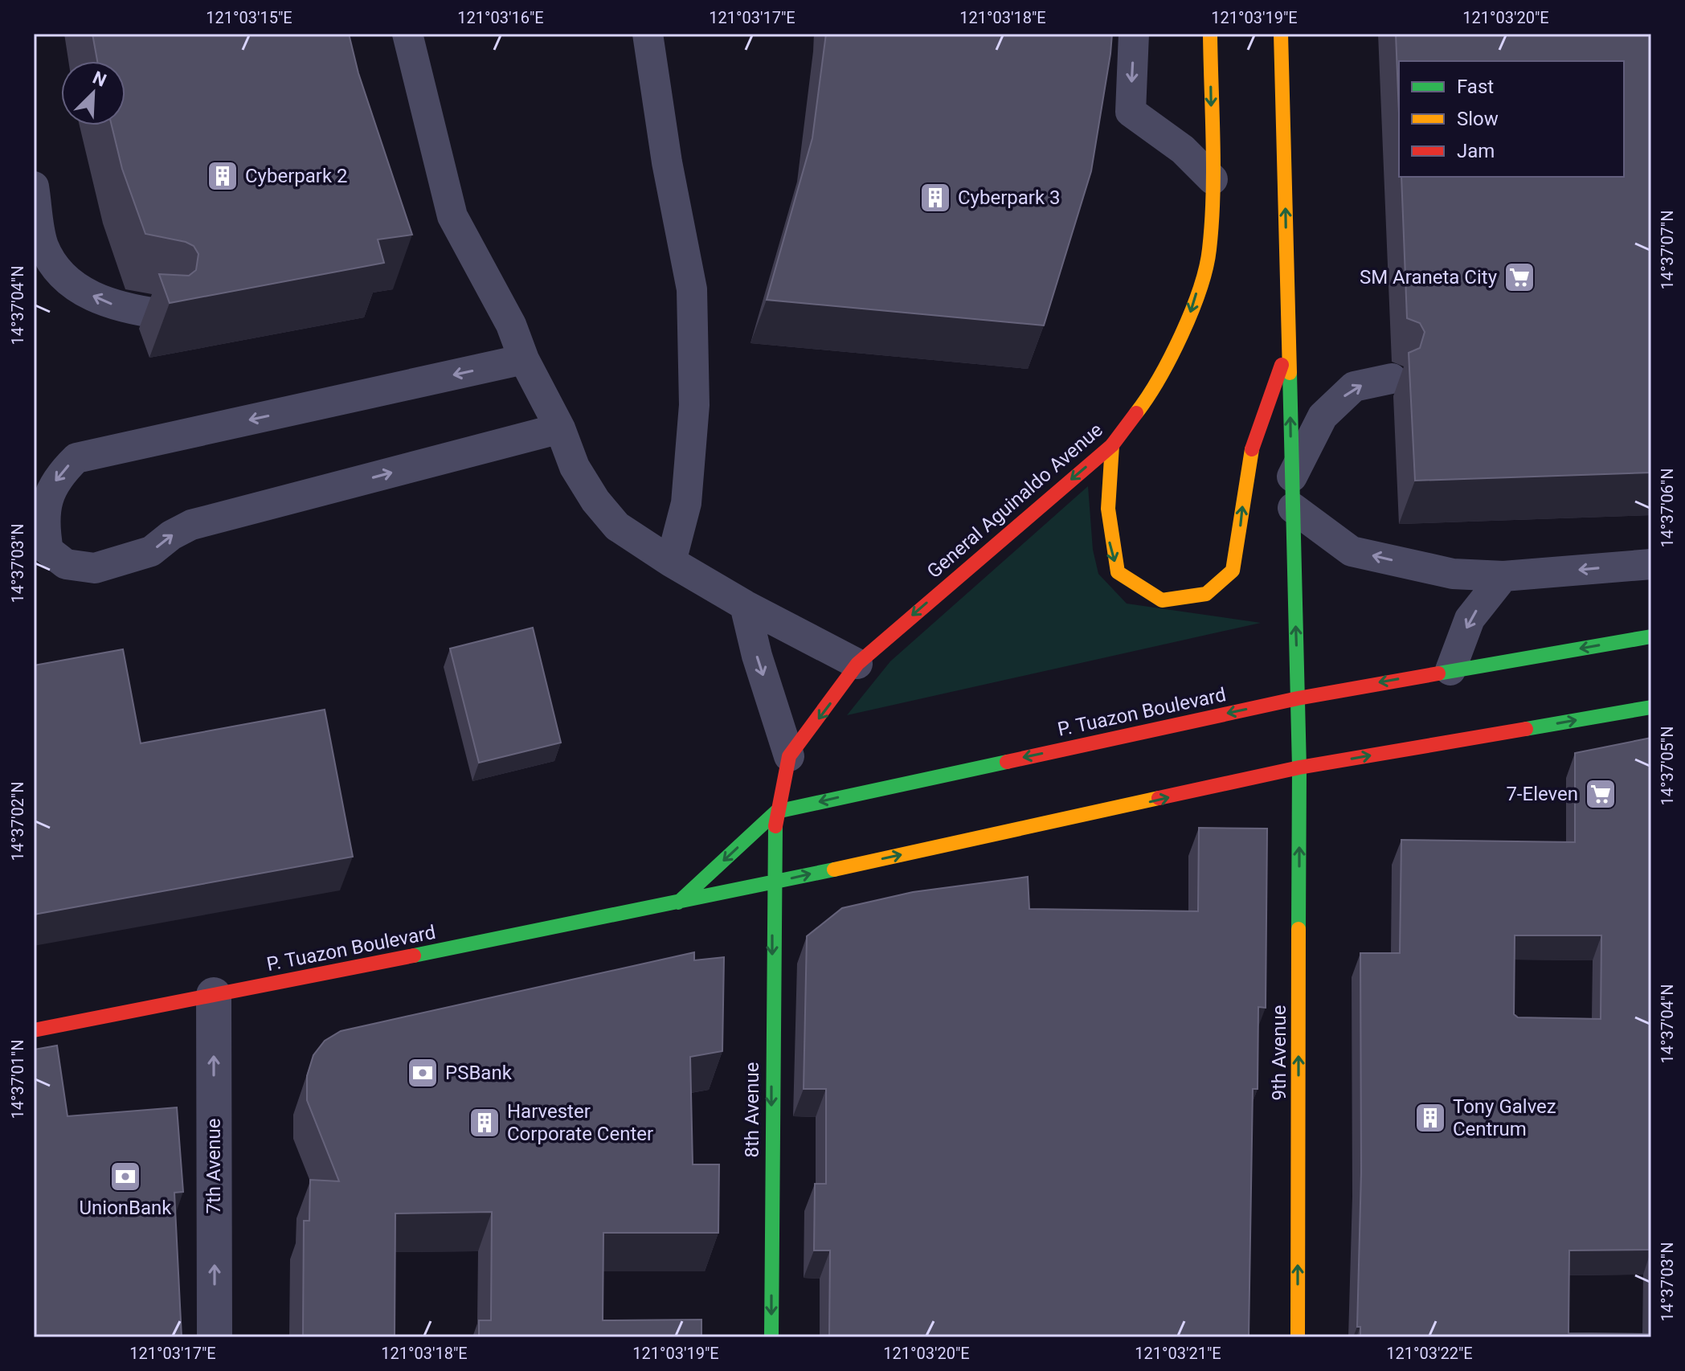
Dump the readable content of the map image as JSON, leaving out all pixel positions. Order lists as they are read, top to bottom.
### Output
{
  "streets": {
    "street": [
      "General Aguinaldo Avenue",
      "P. Tuazon Boulevard",
      "9th Avenue",
      "8th Avenue",
      "7th Avenue"
    ]
  },
  "crossings": [
    ["General Aguinaldo Avenue", "P. Tuazon Boulevard"],
    ["General Aguinaldo Avenue", "8th Avenue"],
    ["P. Tuazon Boulevard", "9th Avenue"],
    ["P. Tuazon Boulevard", "8th Avenue"],
    ["P. Tuazon Boulevard", "7th Avenue"]
  ],
  "one_way": [
    "General Aguinaldo Avenue",
    "9th Avenue",
    "8th Avenue",
    "7th Avenue"
  ],
  "places": {
    "building": [
      "Cyberpark 2",
      "Cyberpark 3",
      "Tony Galvez Centrum",
      "Harvester Corporate Center"
    ],
    "supermarket": ["SM Araneta City", "7-Eleven"],
    "bank": ["PSBank", "UnionBank"]
  },
  "legend": ["Fast", "Slow", "Jam"],
  "north": "top right",
  "coordinates": [
    "121°03'15\"E",
    "121°03'16\"E",
    "121°03'17\"E",
    "121°03'18\"E",
    "121°03'19\"E",
    "121°03'20\"E",
    "14°37'07\"N",
    "14°37'04\"N",
    "14°37'06\"N",
    "14°37'03\"N",
    "14°37'05\"N",
    "14°37'02\"N",
    "14°37'01\"N",
    "121°03'21\"E",
    "121°03'22\"E"
  ]
}
